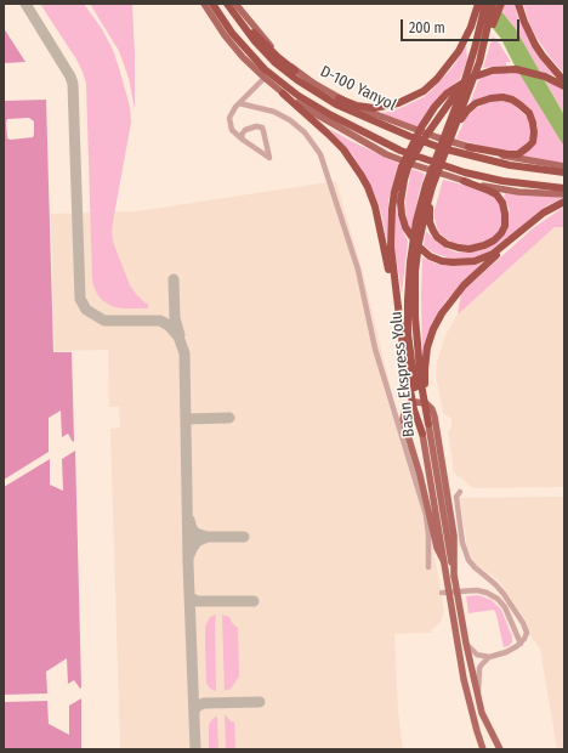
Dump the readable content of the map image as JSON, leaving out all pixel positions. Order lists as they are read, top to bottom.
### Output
{
  "streets": {
    "highway": ["Basın Ekspress Yolu"],
    "main road": ["D-100 Yanyol"]
  },
  "scale_bar": "200 m"
}
